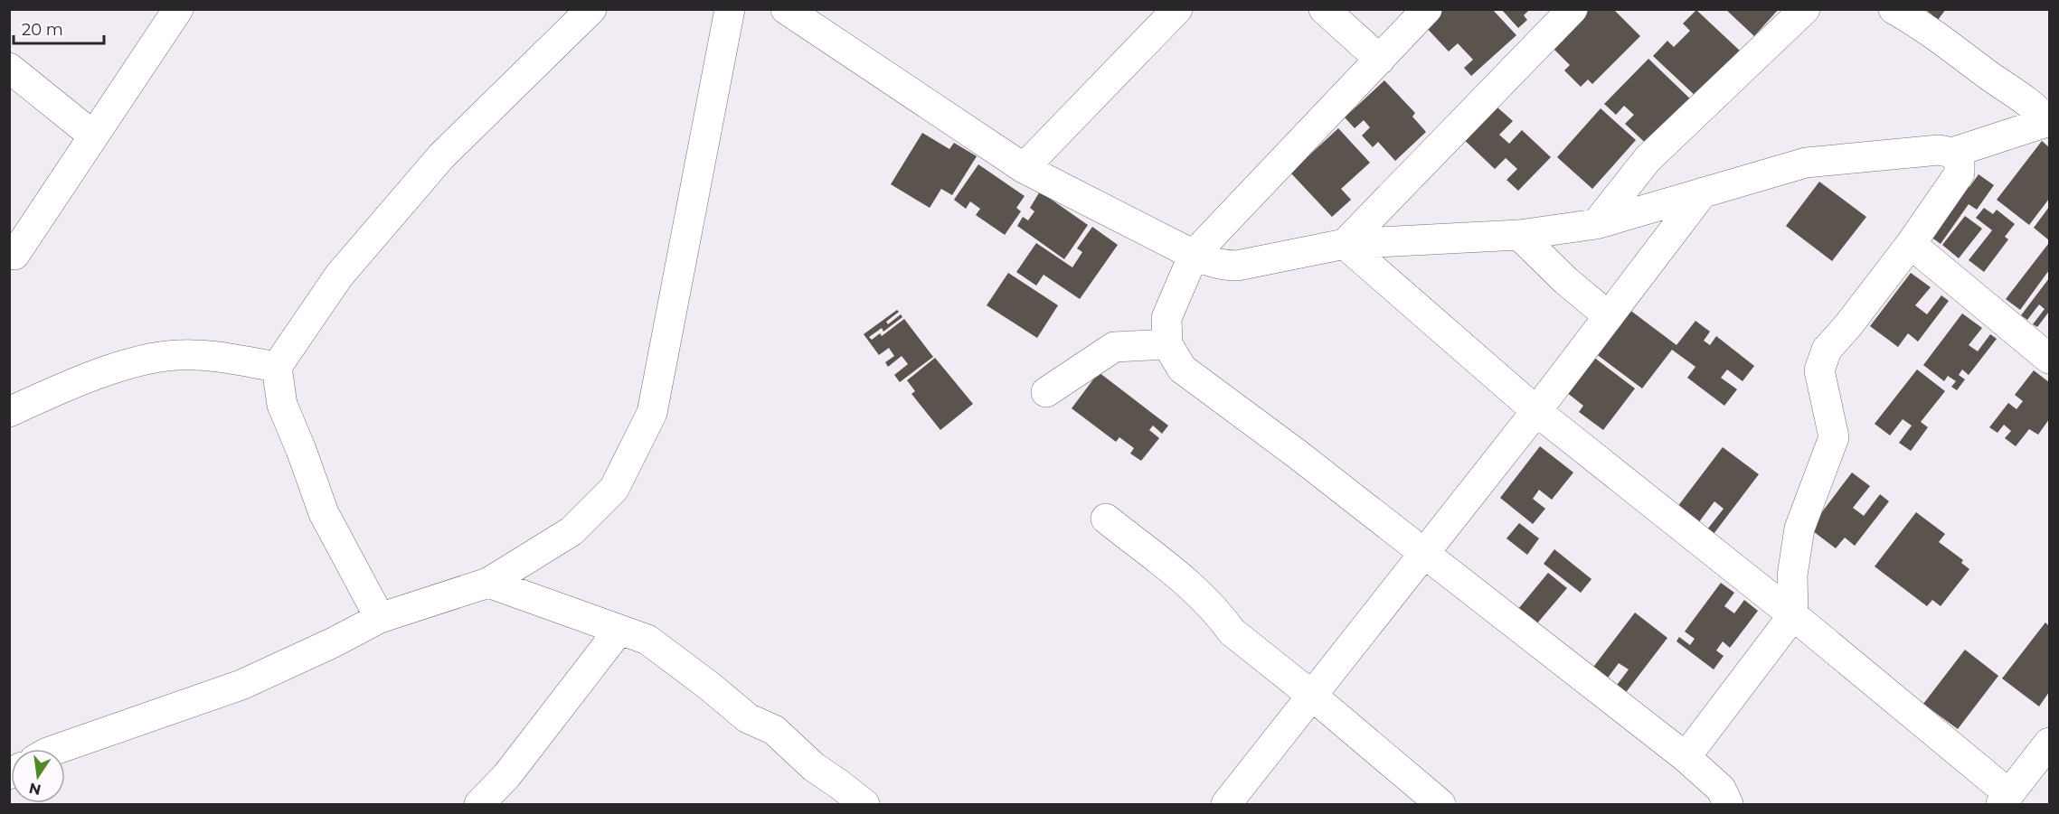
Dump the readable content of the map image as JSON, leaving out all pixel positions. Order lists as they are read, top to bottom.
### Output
{
  "scale_bar": "20 m",
  "north": "bottom"
}
